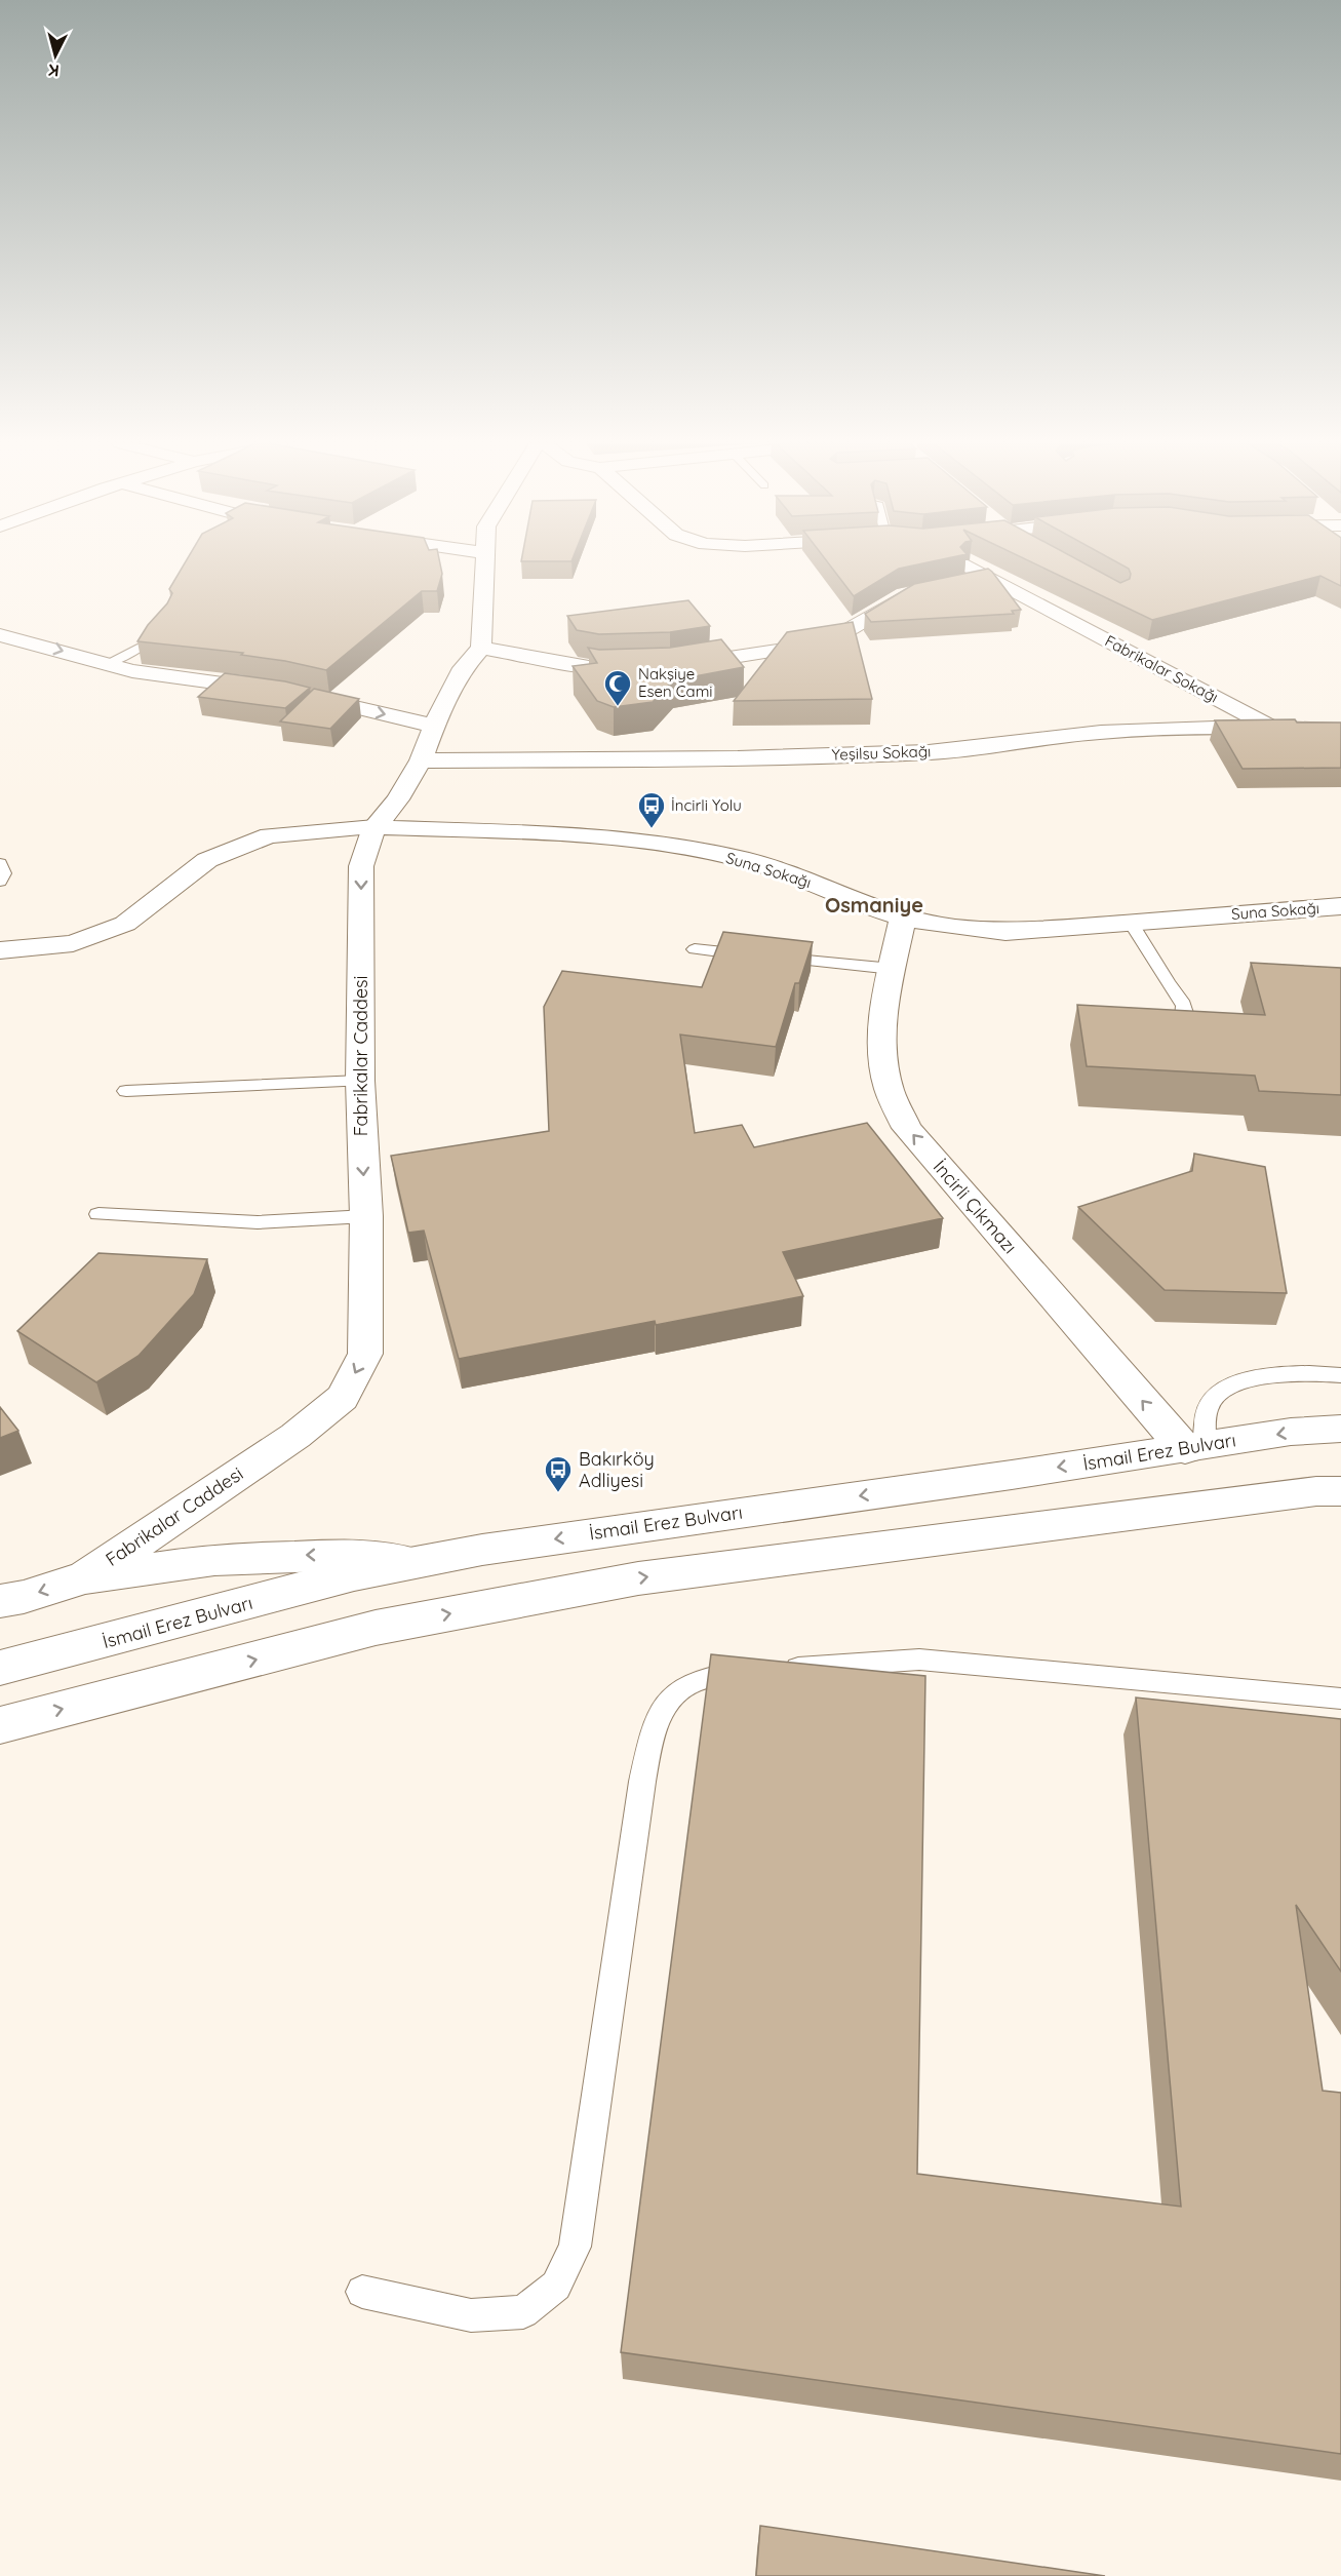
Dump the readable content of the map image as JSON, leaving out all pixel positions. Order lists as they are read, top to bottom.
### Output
{
  "streets": {
    "street": [
      "Fabrikalar Sokağı",
      "Yeşilsu Sokağı",
      "Suna Sokağı",
      "Fabrikalar Caddesi",
      "İncirli Çıkmazı",
      "İsmail Erez Bulvarı"
    ]
  },
  "crossings": [
    ["Fabrikalar Sokağı", "Yeşilsu Sokağı"],
    ["Yeşilsu Sokağı", "Fabrikalar Caddesi"],
    ["Suna Sokağı", "Fabrikalar Caddesi"],
    ["Suna Sokağı", "İncirli Çıkmazı"],
    ["İncirli Çıkmazı", "İsmail Erez Bulvarı"]
  ],
  "one_way": ["Fabrikalar Caddesi", "İncirli Çıkmazı"],
  "districts": ["Osmaniye"],
  "places": {
    "mosque": ["Nakşiye Esen Cami"],
    "bus stop": ["İncirli Yolu", "Bakırköy Adliyesi"]
  },
  "north": "bottom"
}
